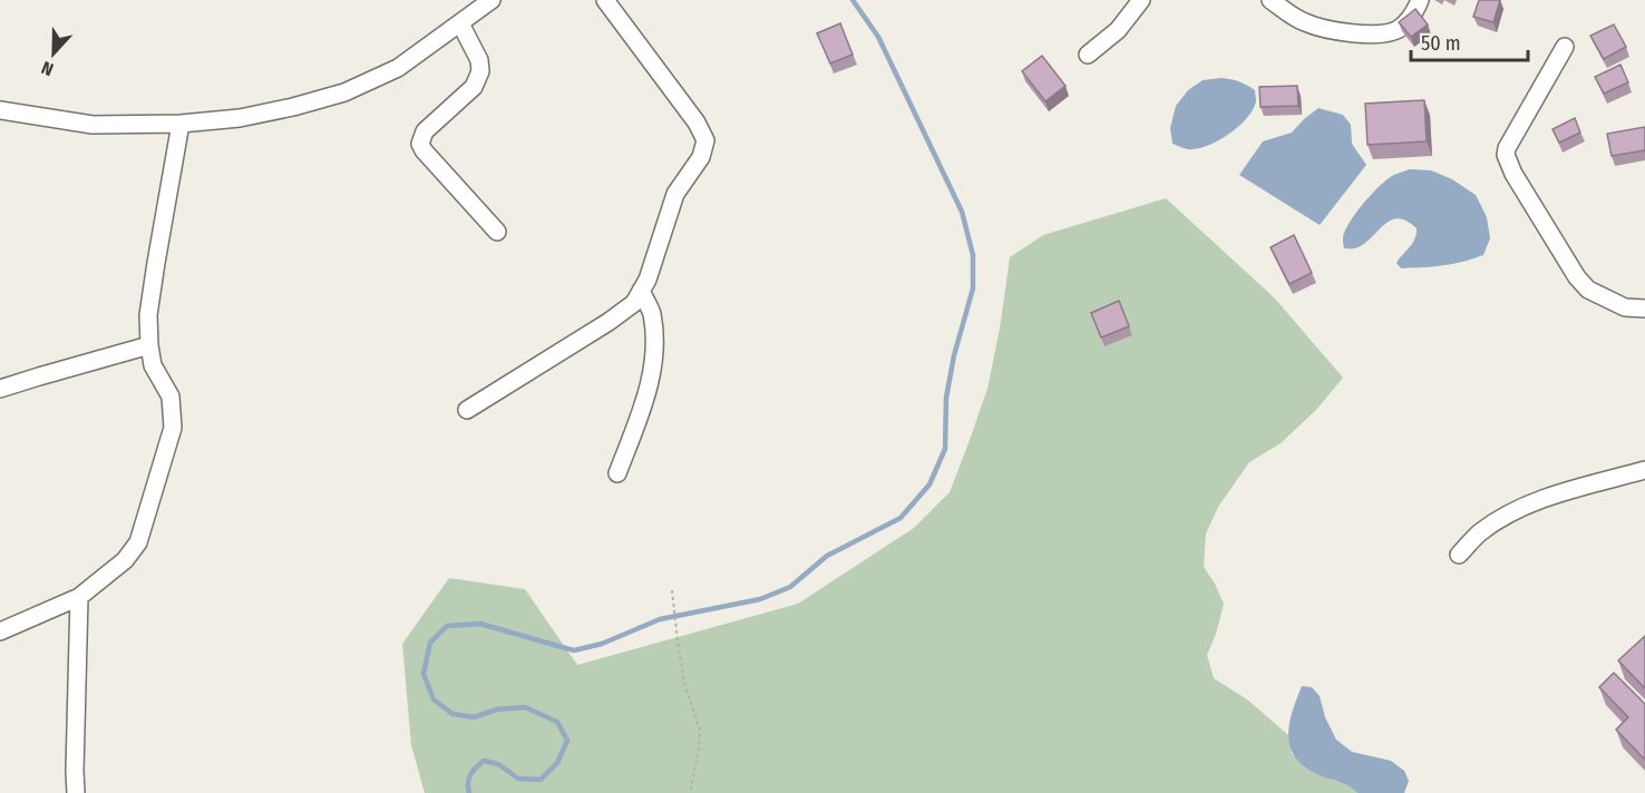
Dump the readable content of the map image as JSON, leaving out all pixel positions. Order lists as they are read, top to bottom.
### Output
{
  "scale_bar": "50 m",
  "north": "bottom"
}
